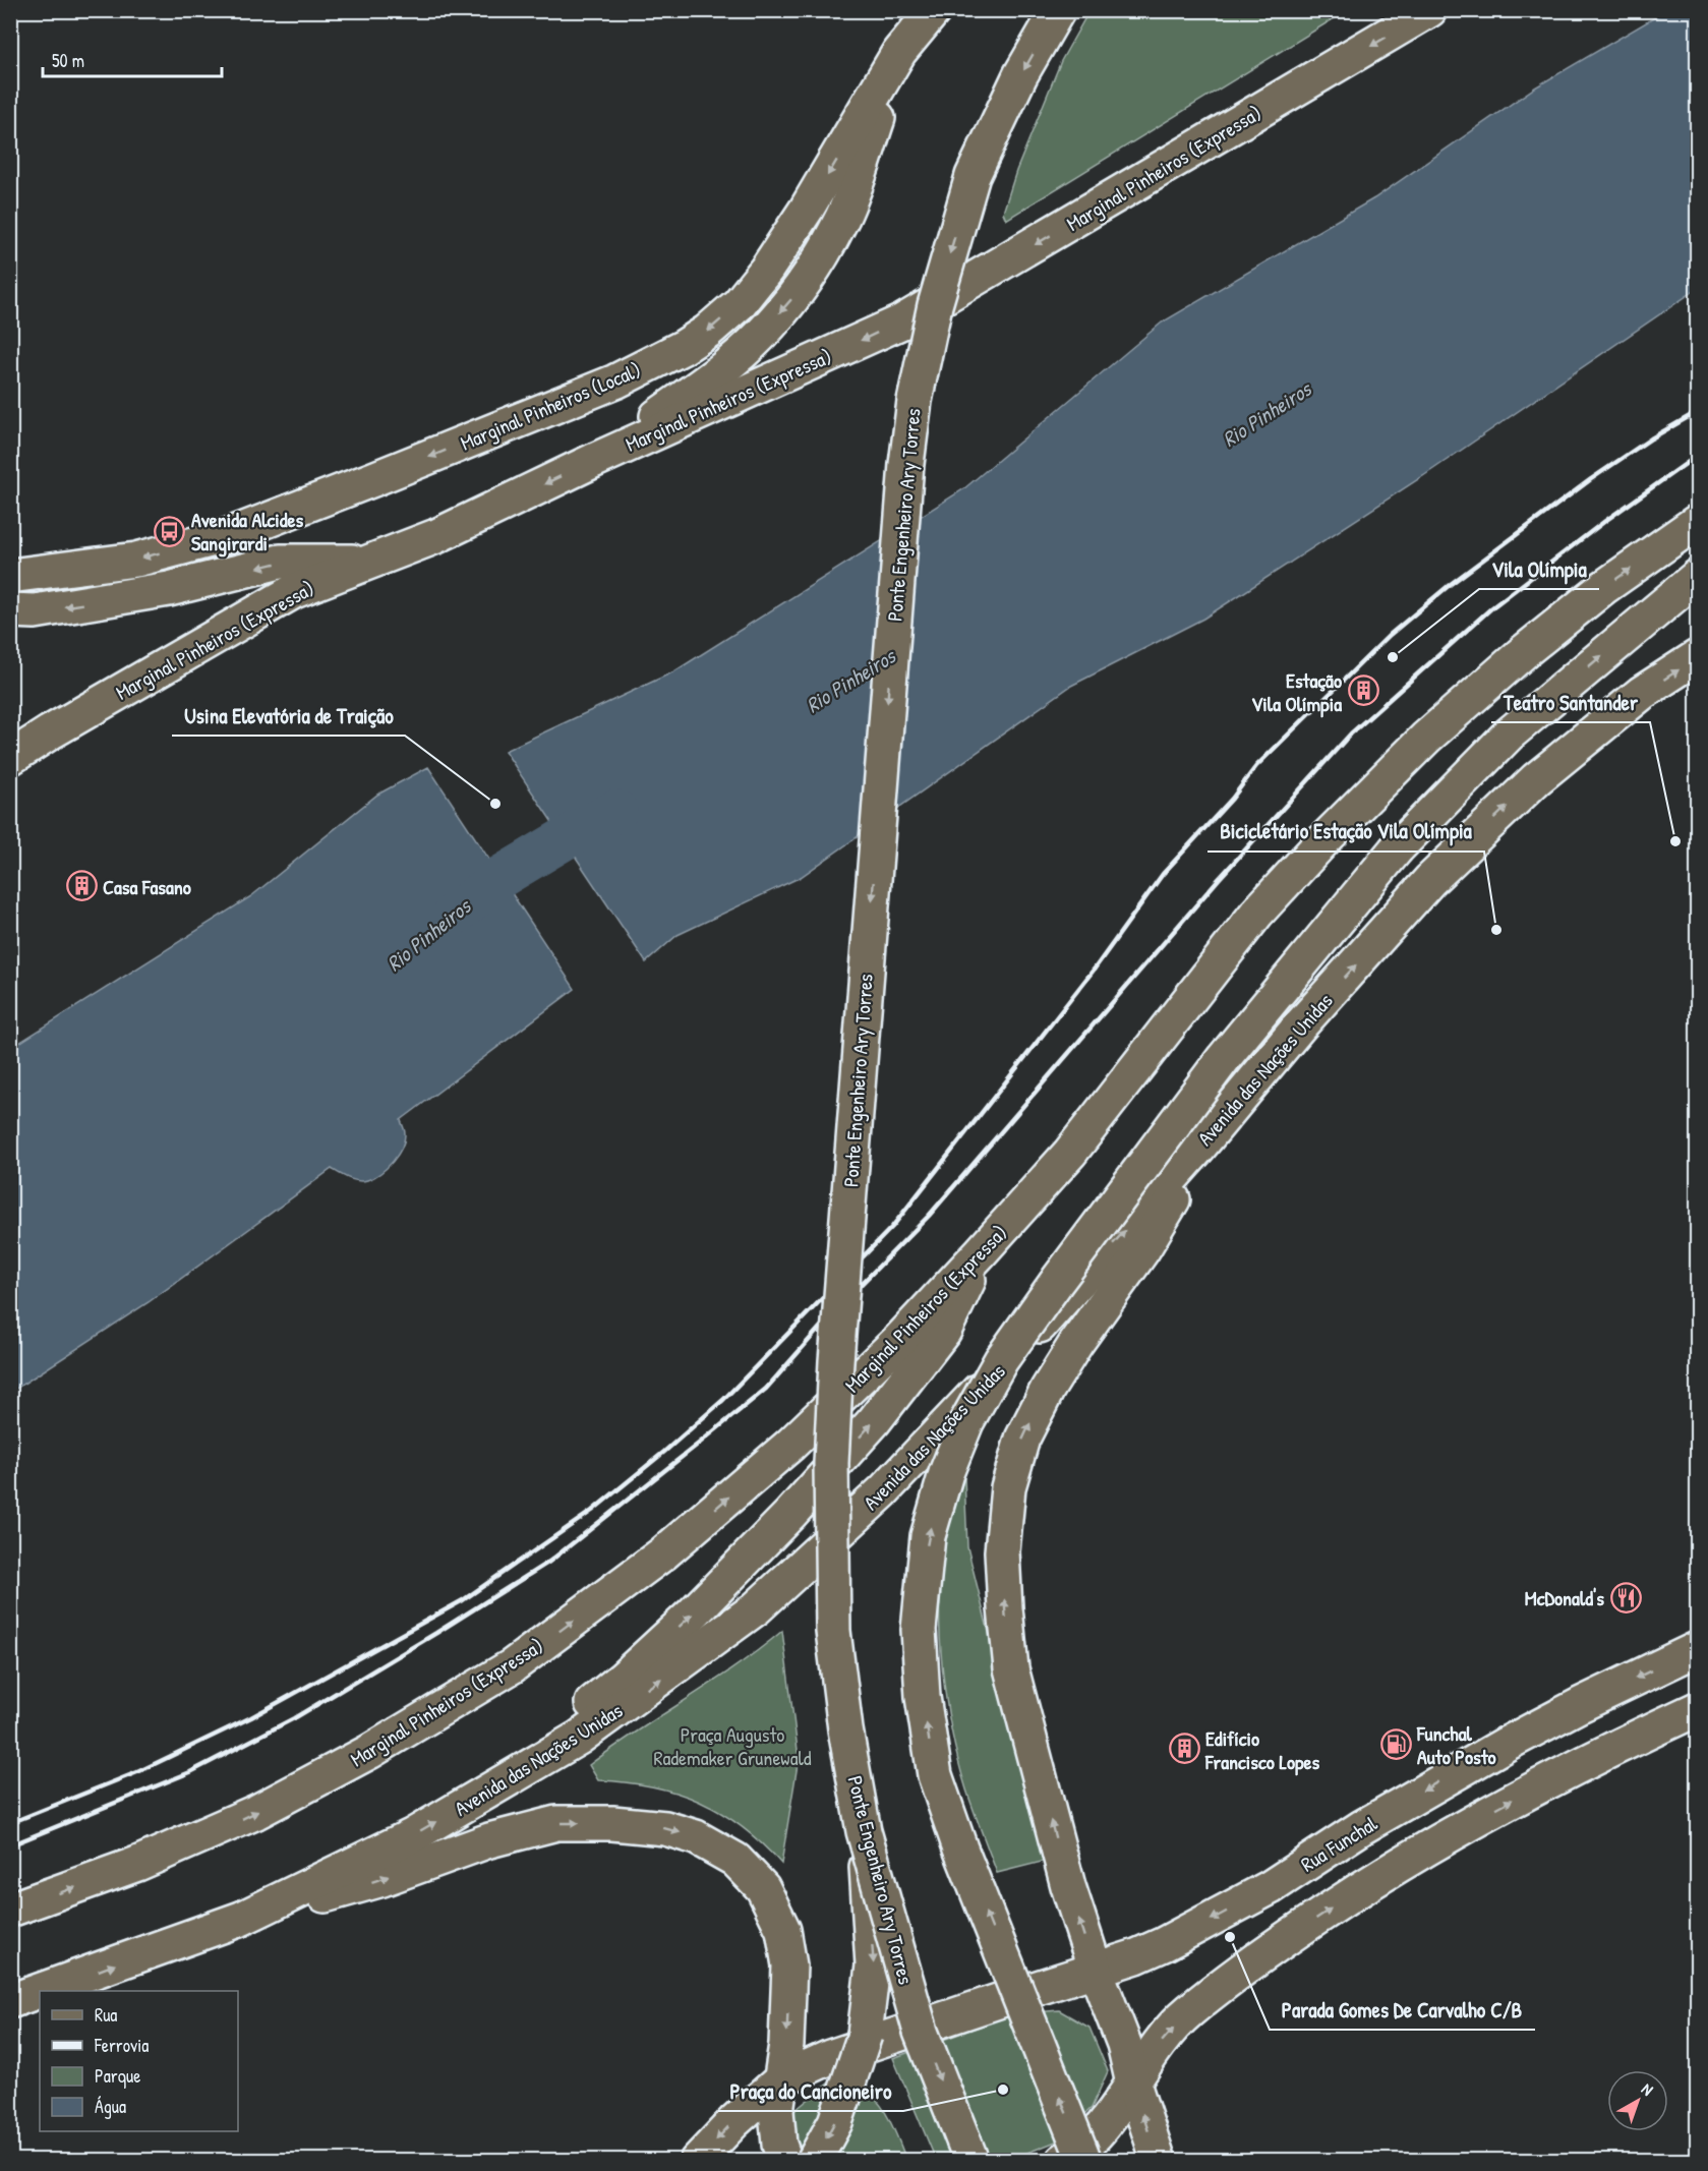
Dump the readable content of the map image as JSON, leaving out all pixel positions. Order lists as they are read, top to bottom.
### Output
{
  "streets": {
    "main road": [
      "Marginal Pinheiros (Expressa)",
      "Marginal Pinheiros (Local)",
      "Ponte Engenheiro Ary Torres",
      "Avenida das Nações Unidas",
      "Rua Funchal"
    ]
  },
  "water": ["Rio Pinheiros"],
  "parks": ["Praça Augusto Rademaker Grunewald"],
  "places": {
    "bus stop": ["Avenida Alcides Sangirardi"],
    "other": [
      "Vila Olímpia",
      "Usina Elevatória de Traição",
      "Teatro Santander",
      "Bicicletário Estação Vila Olímpia",
      "Parada Gomes De Carvalho C/B",
      "Praça do Cancioneiro"
    ],
    "building": ["Estação Vila Olímpia", "Casa Fasano", "Edifício Francisco Lopes"],
    "restaurant": ["McDonald's"],
    "fuel station": ["Funchal Auto Posto"]
  },
  "legend": [
    "Rua",
    "Ferrovia",
    "Parque",
    "Água"
  ],
  "scale_bar": "50 m",
  "north": "top right"
}
